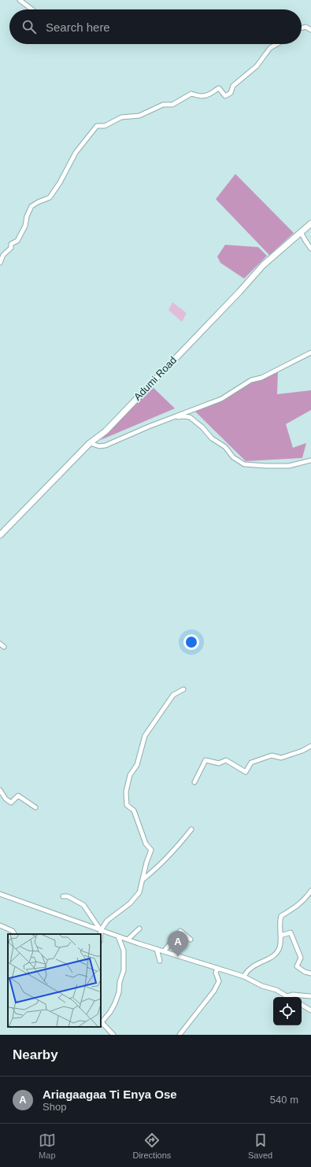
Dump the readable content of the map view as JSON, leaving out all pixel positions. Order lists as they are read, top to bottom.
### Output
{
  "streets": {
    "main road": ["Adumi Road"]
  },
  "page": {
    "search": "Search here",
    "pins": "A",
    "heading": "Nearby",
    "list": [
      {
        "mark": "A",
        "name": "Ariagaagaa Ti Enya Ose",
        "note": "Shop",
        "value": "540 m"
      }
    ],
    "nav": ["Map", "Directions", "Saved"]
  }
}
